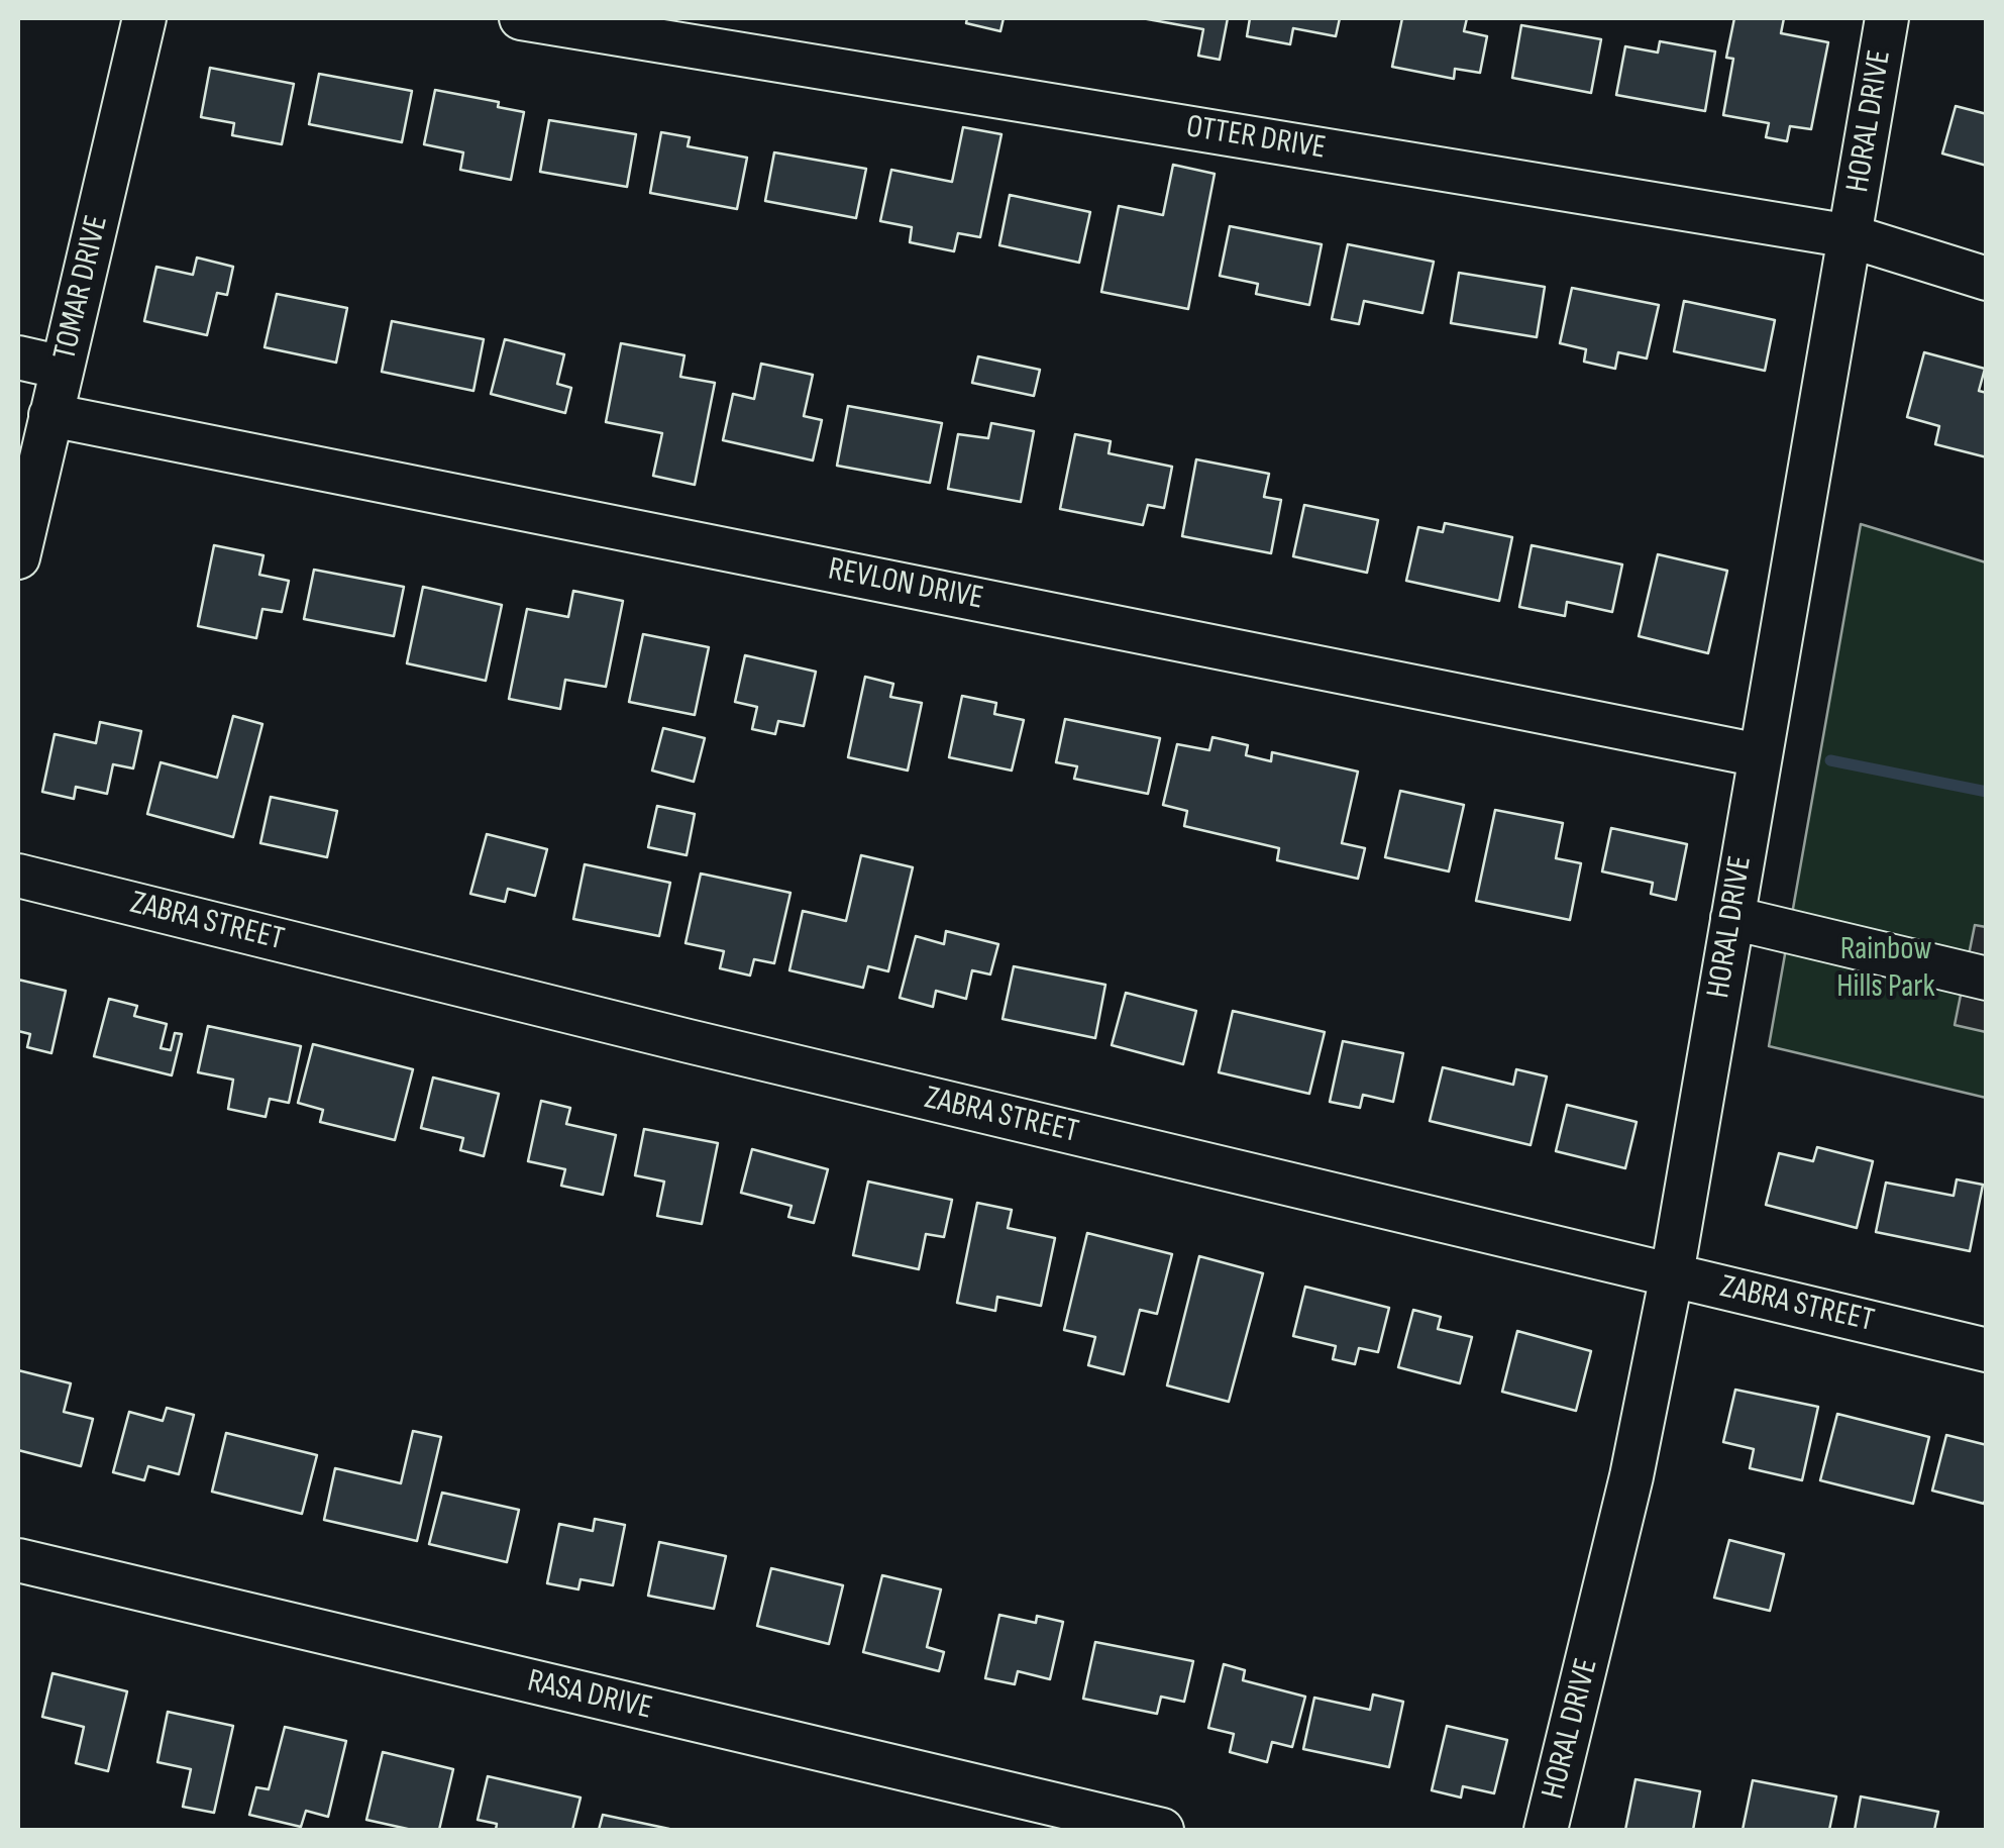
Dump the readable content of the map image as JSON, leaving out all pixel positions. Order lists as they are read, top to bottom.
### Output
{
  "streets": {
    "street": [
      "HORAL DRIVE",
      "OTTER DRIVE",
      "TOMAR DRIVE",
      "REVLON DRIVE",
      "ZABRA STREET",
      "RASA DRIVE"
    ]
  },
  "crossings": [
    ["HORAL DRIVE", "OTTER DRIVE"],
    ["HORAL DRIVE", "REVLON DRIVE"],
    ["HORAL DRIVE", "ZABRA STREET"],
    ["TOMAR DRIVE", "REVLON DRIVE"]
  ],
  "parks": ["Rainbow Hills Park"]
}
